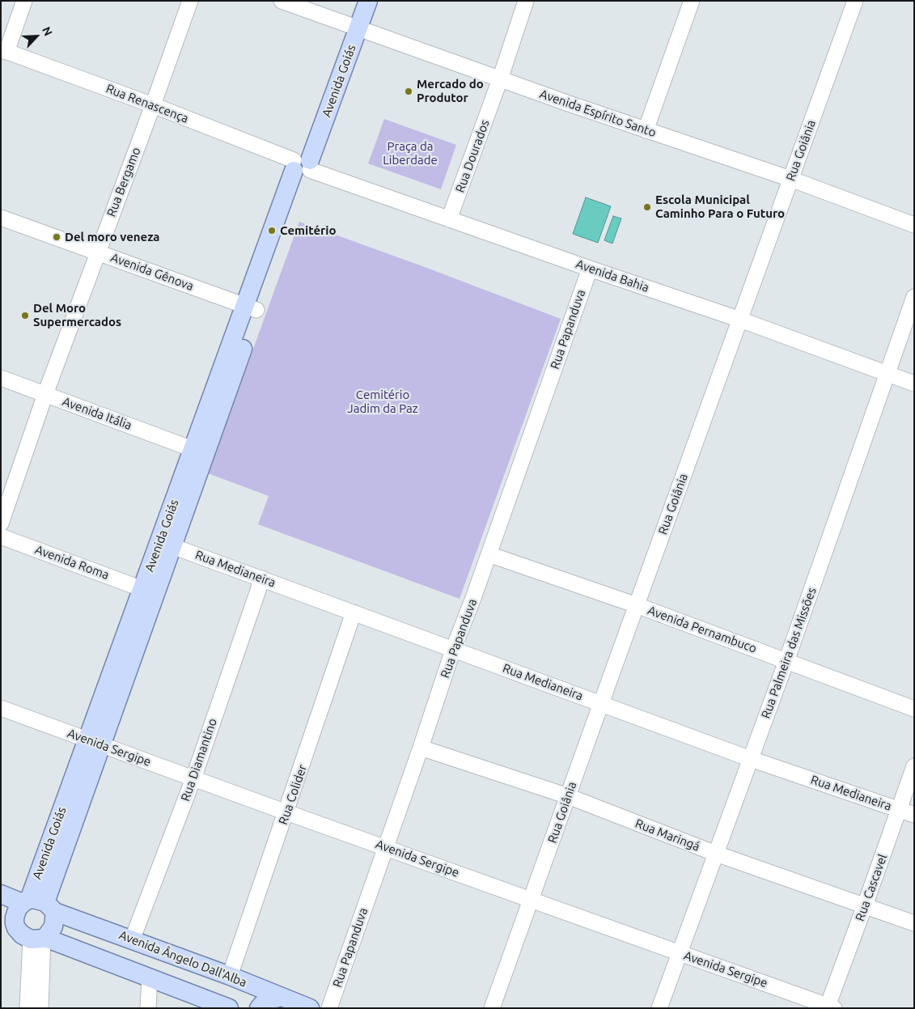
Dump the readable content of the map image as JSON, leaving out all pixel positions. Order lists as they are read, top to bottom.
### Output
{
  "streets": {
    "main road": ["Avenida Goiás", "Avenida Ângelo Dall'Alba"],
    "street": [
      "Rua Renascença",
      "Avenida Espírito Santo",
      "Rua Goiânia",
      "Rua Dourados",
      "Rua Bergamo",
      "Avenida Gênova",
      "Avenida Bahia",
      "Rua Papanduva",
      "Avenida Itália",
      "Avenida Roma",
      "Rua Medianeira",
      "Avenida Pernambuco",
      "Rua Palmeira das Missões",
      "Avenida Sergipe",
      "Rua Diamantino",
      "Rua Colider",
      "Rua Maringá",
      "Rua Cascavel"
    ]
  },
  "crossings": [
    ["Avenida Goiás", "Rua Renascença"],
    ["Avenida Goiás", "Avenida Espírito Santo"],
    ["Avenida Goiás", "Avenida Gênova"],
    ["Avenida Goiás", "Avenida Bahia"],
    ["Avenida Goiás", "Avenida Itália"],
    ["Avenida Goiás", "Avenida Roma"],
    ["Avenida Goiás", "Rua Medianeira"],
    ["Avenida Goiás", "Avenida Sergipe"],
    ["Avenida Goiás", "Avenida Ângelo Dall'Alba"],
    ["Rua Renascença", "Rua Bergamo"],
    ["Rua Renascença", "Avenida Bahia"],
    ["Avenida Espírito Santo", "Rua Goiânia"],
    ["Avenida Espírito Santo", "Rua Dourados"],
    ["Rua Goiânia", "Avenida Bahia"],
    ["Rua Goiânia", "Rua Medianeira"],
    ["Rua Goiânia", "Avenida Pernambuco"],
    ["Rua Goiânia", "Avenida Sergipe"],
    ["Rua Goiânia", "Rua Maringá"],
    ["Rua Dourados", "Avenida Bahia"],
    ["Rua Bergamo", "Avenida Gênova"],
    ["Rua Bergamo", "Avenida Itália"],
    ["Avenida Bahia", "Rua Papanduva"],
    ["Avenida Bahia", "Rua Palmeira das Missões"],
    ["Rua Papanduva", "Rua Medianeira"],
    ["Rua Papanduva", "Avenida Pernambuco"],
    ["Rua Papanduva", "Avenida Sergipe"],
    ["Rua Papanduva", "Rua Maringá"],
    ["Rua Medianeira", "Rua Palmeira das Missões"],
    ["Rua Medianeira", "Rua Diamantino"],
    ["Rua Medianeira", "Rua Colider"],
    ["Rua Medianeira", "Rua Cascavel"],
    ["Avenida Pernambuco", "Rua Palmeira das Missões"],
    ["Rua Palmeira das Missões", "Avenida Sergipe"],
    ["Rua Palmeira das Missões", "Rua Maringá"],
    ["Avenida Sergipe", "Rua Diamantino"],
    ["Avenida Sergipe", "Rua Colider"],
    ["Avenida Sergipe", "Rua Cascavel"],
    ["Rua Diamantino", "Avenida Ângelo Dall'Alba"],
    ["Rua Colider", "Avenida Ângelo Dall'Alba"],
    ["Rua Maringá", "Rua Cascavel"]
  ],
  "parks": ["Praça da Liberdade", "Cemitério Jadim da Paz"],
  "places": [
    "Mercado do Produtor",
    "Escola Municipal Caminho Para o Futuro",
    "Cemitério",
    "Del moro veneza",
    "Del Moro Supermercados"
  ],
  "north": "top right"
}
